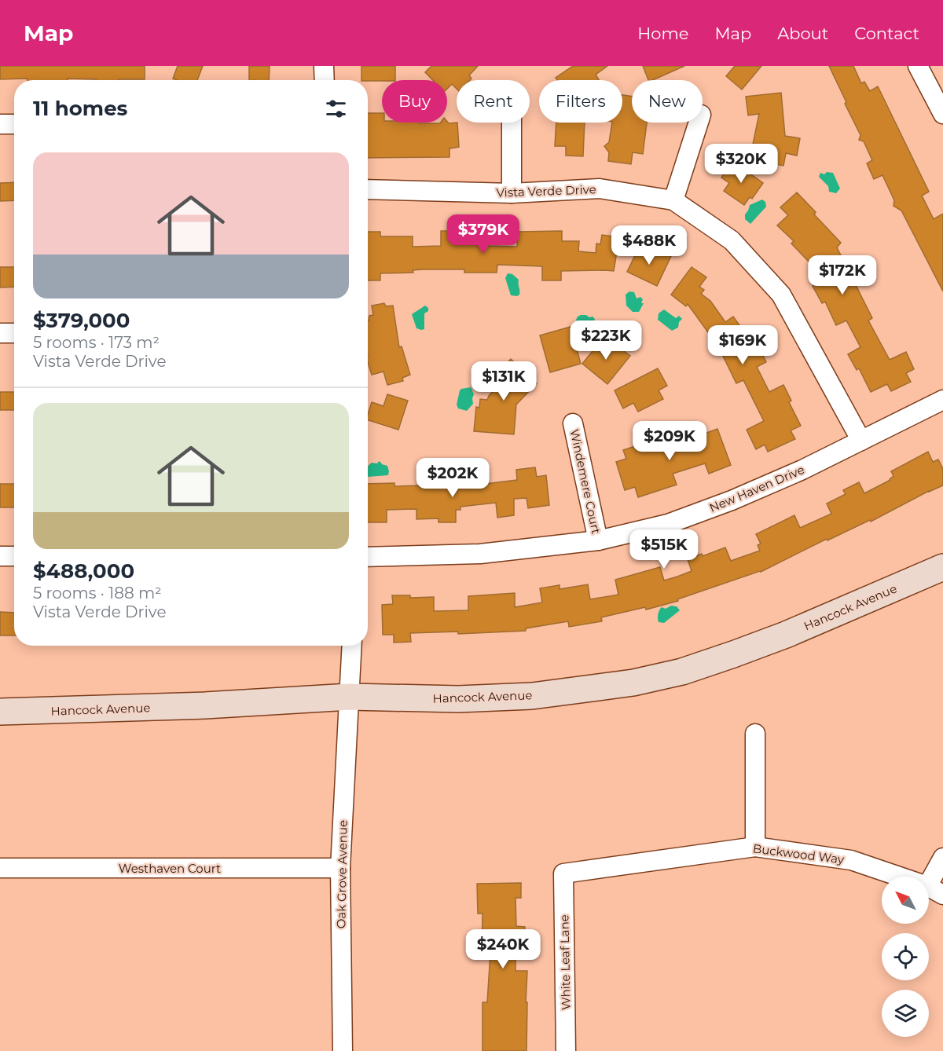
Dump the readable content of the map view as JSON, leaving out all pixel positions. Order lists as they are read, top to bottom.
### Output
{
  "streets": {
    "main road": ["Hancock Avenue"],
    "street": [
      "Vista Verde Drive",
      "Windemere Court",
      "New Haven Drive",
      "Buckwood Way",
      "Westhaven Court",
      "Oak Grove Avenue",
      "White Leaf Lane"
    ]
  },
  "crossings": [
    ["Vista Verde Drive", "New Haven Drive"],
    ["Windemere Court", "New Haven Drive"],
    ["Hancock Avenue", "Oak Grove Avenue"],
    ["Buckwood Way", "White Leaf Lane"],
    ["Westhaven Court", "Oak Grove Avenue"]
  ],
  "north": "top left",
  "page": {
    "header": "Map",
    "nav": [
      "Home",
      "Map",
      "About",
      "Contact"
    ],
    "chip": [
      "Buy",
      "Rent",
      "Filters",
      "New"
    ],
    "heading": "11 homes",
    "list": [
      {
        "name": "$379,000",
        "note": "5 rooms · 173 m² · Vista Verde Drive"
      },
      {
        "name": "$488,000",
        "note": "5 rooms · 188 m² · Vista Verde Drive"
      }
    ],
    "price": [
      "$320K",
      "$379K",
      "$488K",
      "$172K",
      "$223K",
      "$169K",
      "$131K",
      "$209K",
      "$202K",
      "$515K",
      "$240K"
    ]
  }
}
